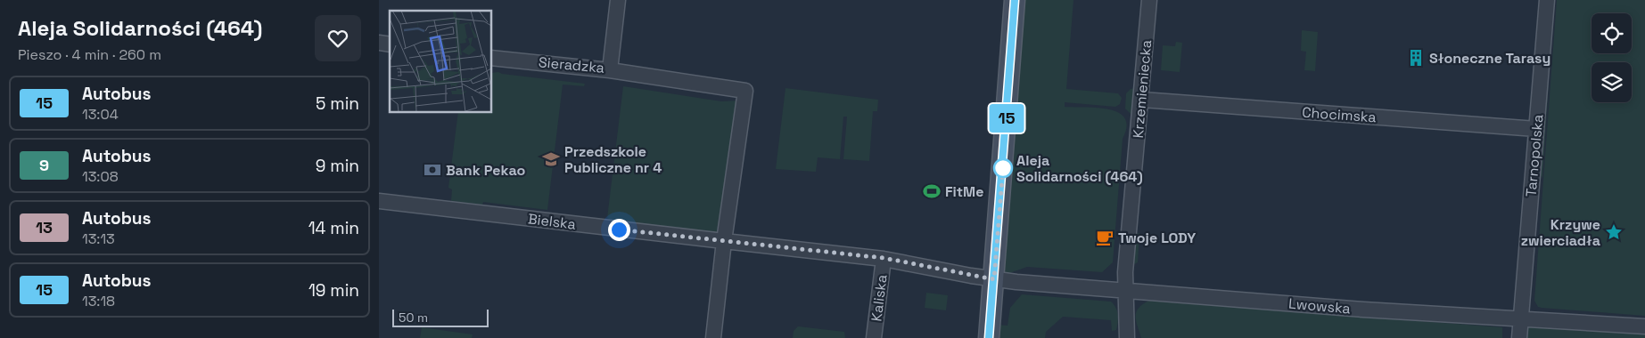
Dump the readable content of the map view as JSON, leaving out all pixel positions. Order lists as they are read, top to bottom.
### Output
{
  "streets": {
    "street": [
      "Sieradzka",
      "Krzemieniecka",
      "Chocimska",
      "Tarnopolska",
      "Bielska",
      "Kaliska",
      "Lwowska"
    ]
  },
  "crossings": [
    ["Krzemieniecka", "Chocimska"],
    ["Krzemieniecka", "Lwowska"],
    ["Chocimska", "Tarnopolska"],
    ["Tarnopolska", "Lwowska"],
    ["Bielska", "Kaliska"],
    ["Bielska", "Lwowska"]
  ],
  "places": {
    "building": ["Słoneczne Tarasy"],
    "school or university": ["Przedszkole Publiczne nr 4"],
    "other": ["Aleja Solidarności (464)"],
    "bank": ["Bank Pekao"],
    "sports": ["FitMe"],
    "place": ["Krzywe zwierciadła"],
    "cafe": ["Twoje LODY"]
  },
  "lines": ["bus line 15"],
  "scale_bar": "50 m",
  "page": {
    "heading": ["Aleja Solidarności (464)", "Pieszo · 4 min · 260 m"],
    "on_map": "15",
    "list": [
      {
        "mark": "15",
        "name": "Autobus",
        "note": "13:04",
        "value": "5 min"
      },
      {
        "mark": "9",
        "name": "Autobus",
        "note": "13:08",
        "value": "9 min"
      },
      {
        "mark": "13",
        "name": "Autobus",
        "note": "13:13",
        "value": "14 min"
      },
      {
        "mark": "15",
        "name": "Autobus",
        "note": "13:18",
        "value": "19 min"
      }
    ],
    "scale": "50 m"
  }
}
